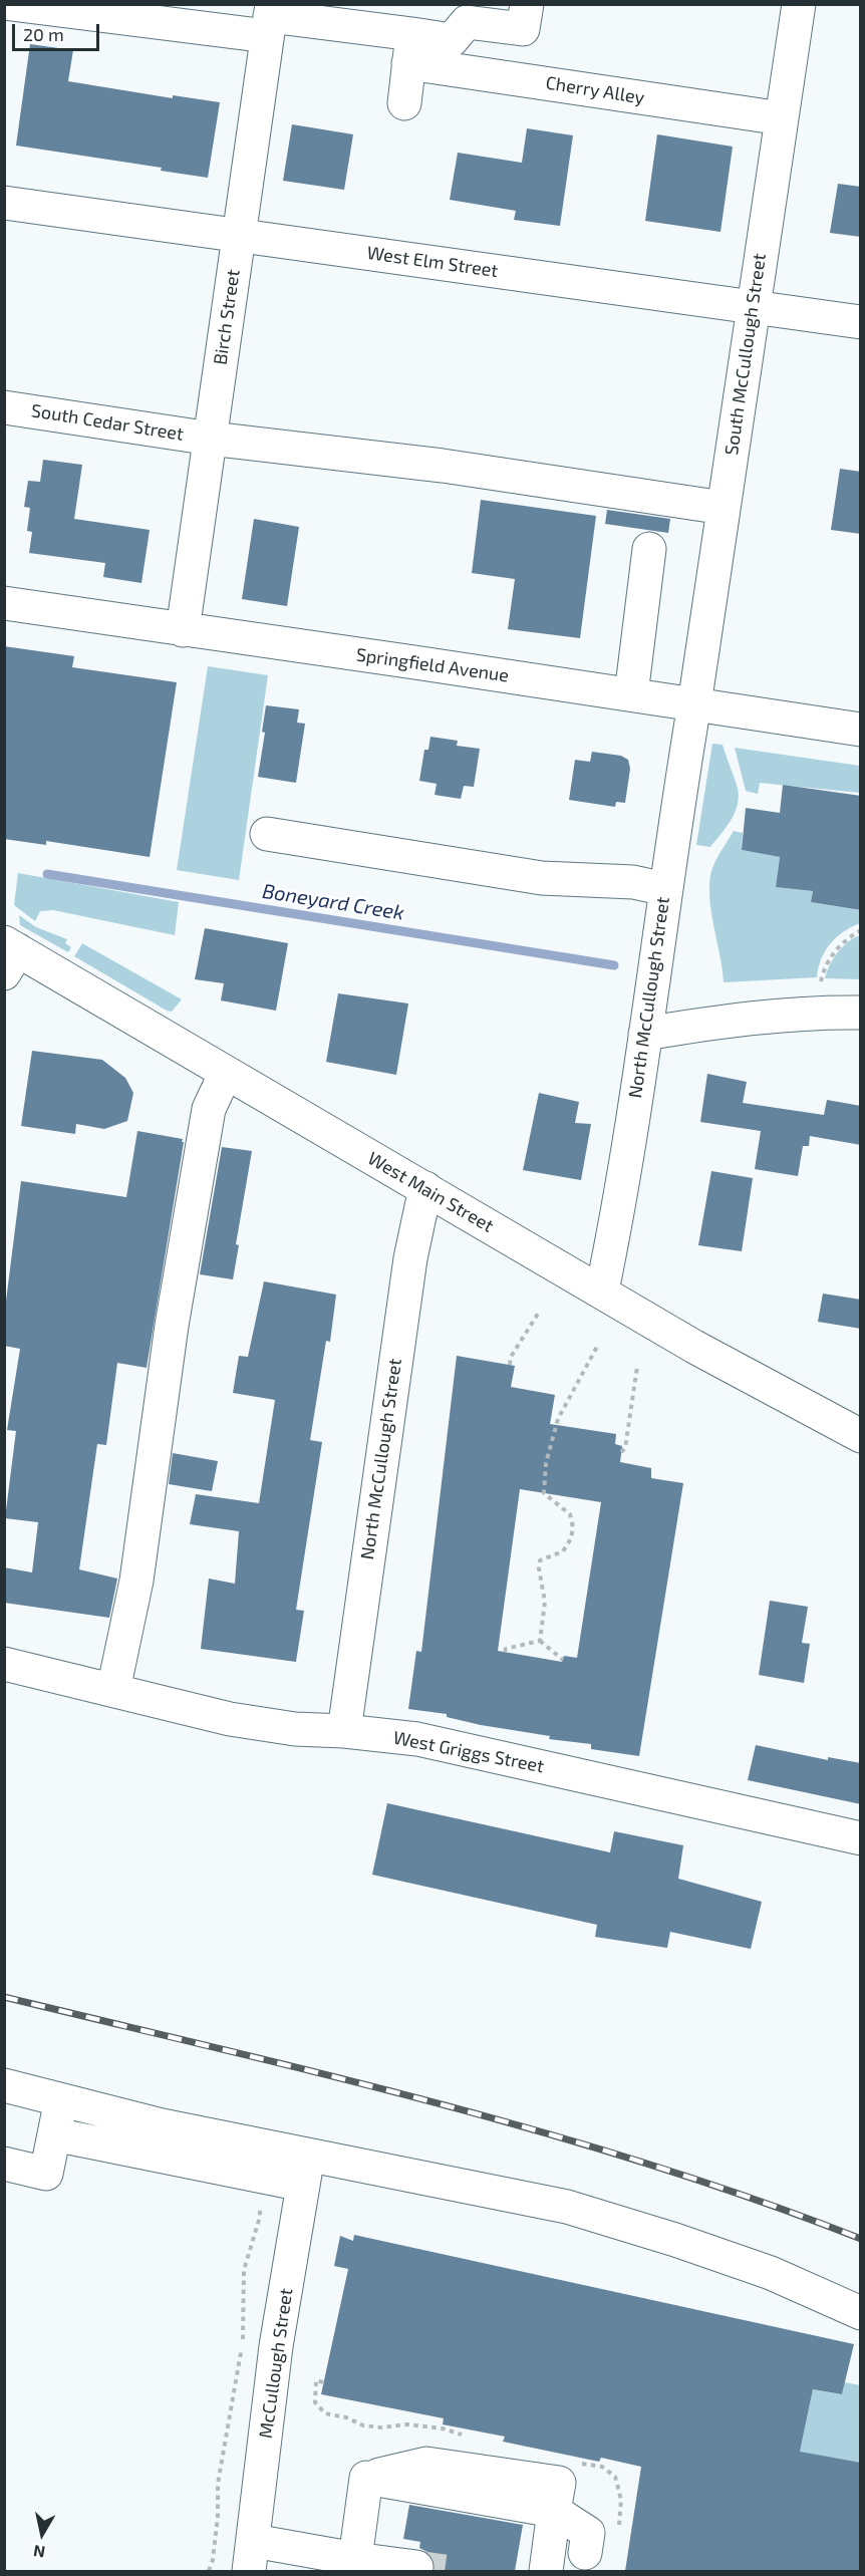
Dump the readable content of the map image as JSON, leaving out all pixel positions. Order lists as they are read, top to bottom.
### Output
{
  "streets": {
    "street": [
      "Cherry Alley",
      "West Elm Street",
      "Birch Street",
      "South McCullough Street",
      "South Cedar Street",
      "Springfield Avenue",
      "North McCullough Street",
      "West Main Street",
      "West Griggs Street",
      "McCullough Street"
    ]
  },
  "crossings": [
    ["Cherry Alley", "South McCullough Street"],
    ["West Elm Street", "Birch Street"],
    ["West Elm Street", "South McCullough Street"],
    ["Birch Street", "South Cedar Street"],
    ["Birch Street", "Springfield Avenue"],
    ["South McCullough Street", "South Cedar Street"],
    ["South McCullough Street", "Springfield Avenue"],
    ["South McCullough Street", "North McCullough Street"],
    ["Springfield Avenue", "North McCullough Street"],
    ["North McCullough Street", "West Main Street"],
    ["North McCullough Street", "West Griggs Street"]
  ],
  "water": ["Boneyard Creek"],
  "scale_bar": "20 m",
  "north": "bottom"
}
